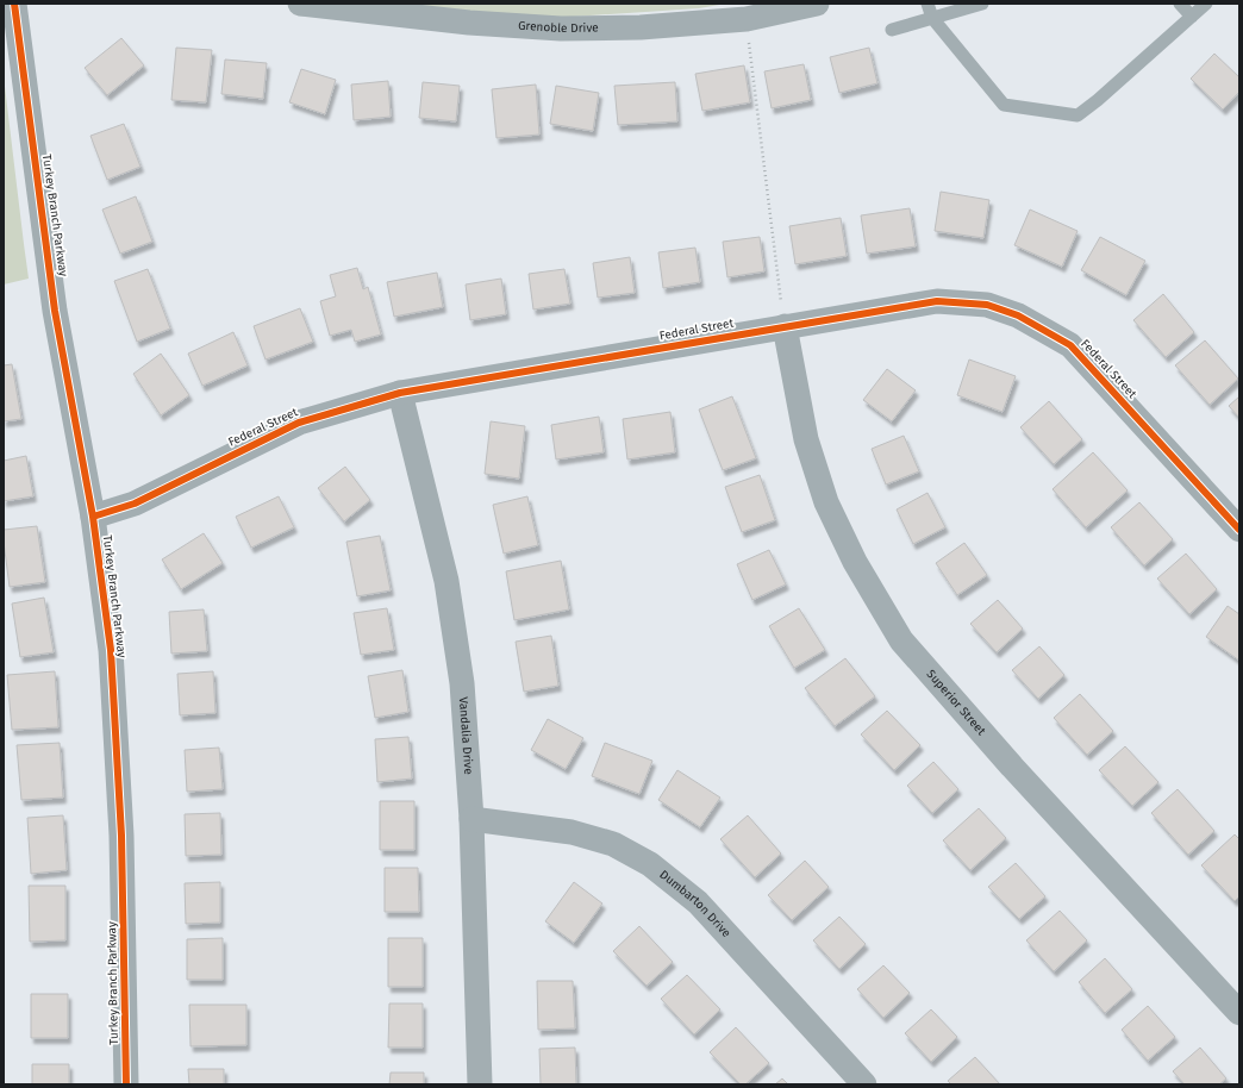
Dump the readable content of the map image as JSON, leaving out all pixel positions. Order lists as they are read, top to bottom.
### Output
{
  "streets": {
    "street": [
      "Grenoble Drive",
      "Turkey Branch Parkway",
      "Federal Street",
      "Superior Street",
      "Vandalia Drive",
      "Dumbarton Drive"
    ]
  },
  "crossings": [
    ["Turkey Branch Parkway", "Federal Street"],
    ["Federal Street", "Superior Street"],
    ["Federal Street", "Vandalia Drive"],
    ["Vandalia Drive", "Dumbarton Drive"]
  ]
}
